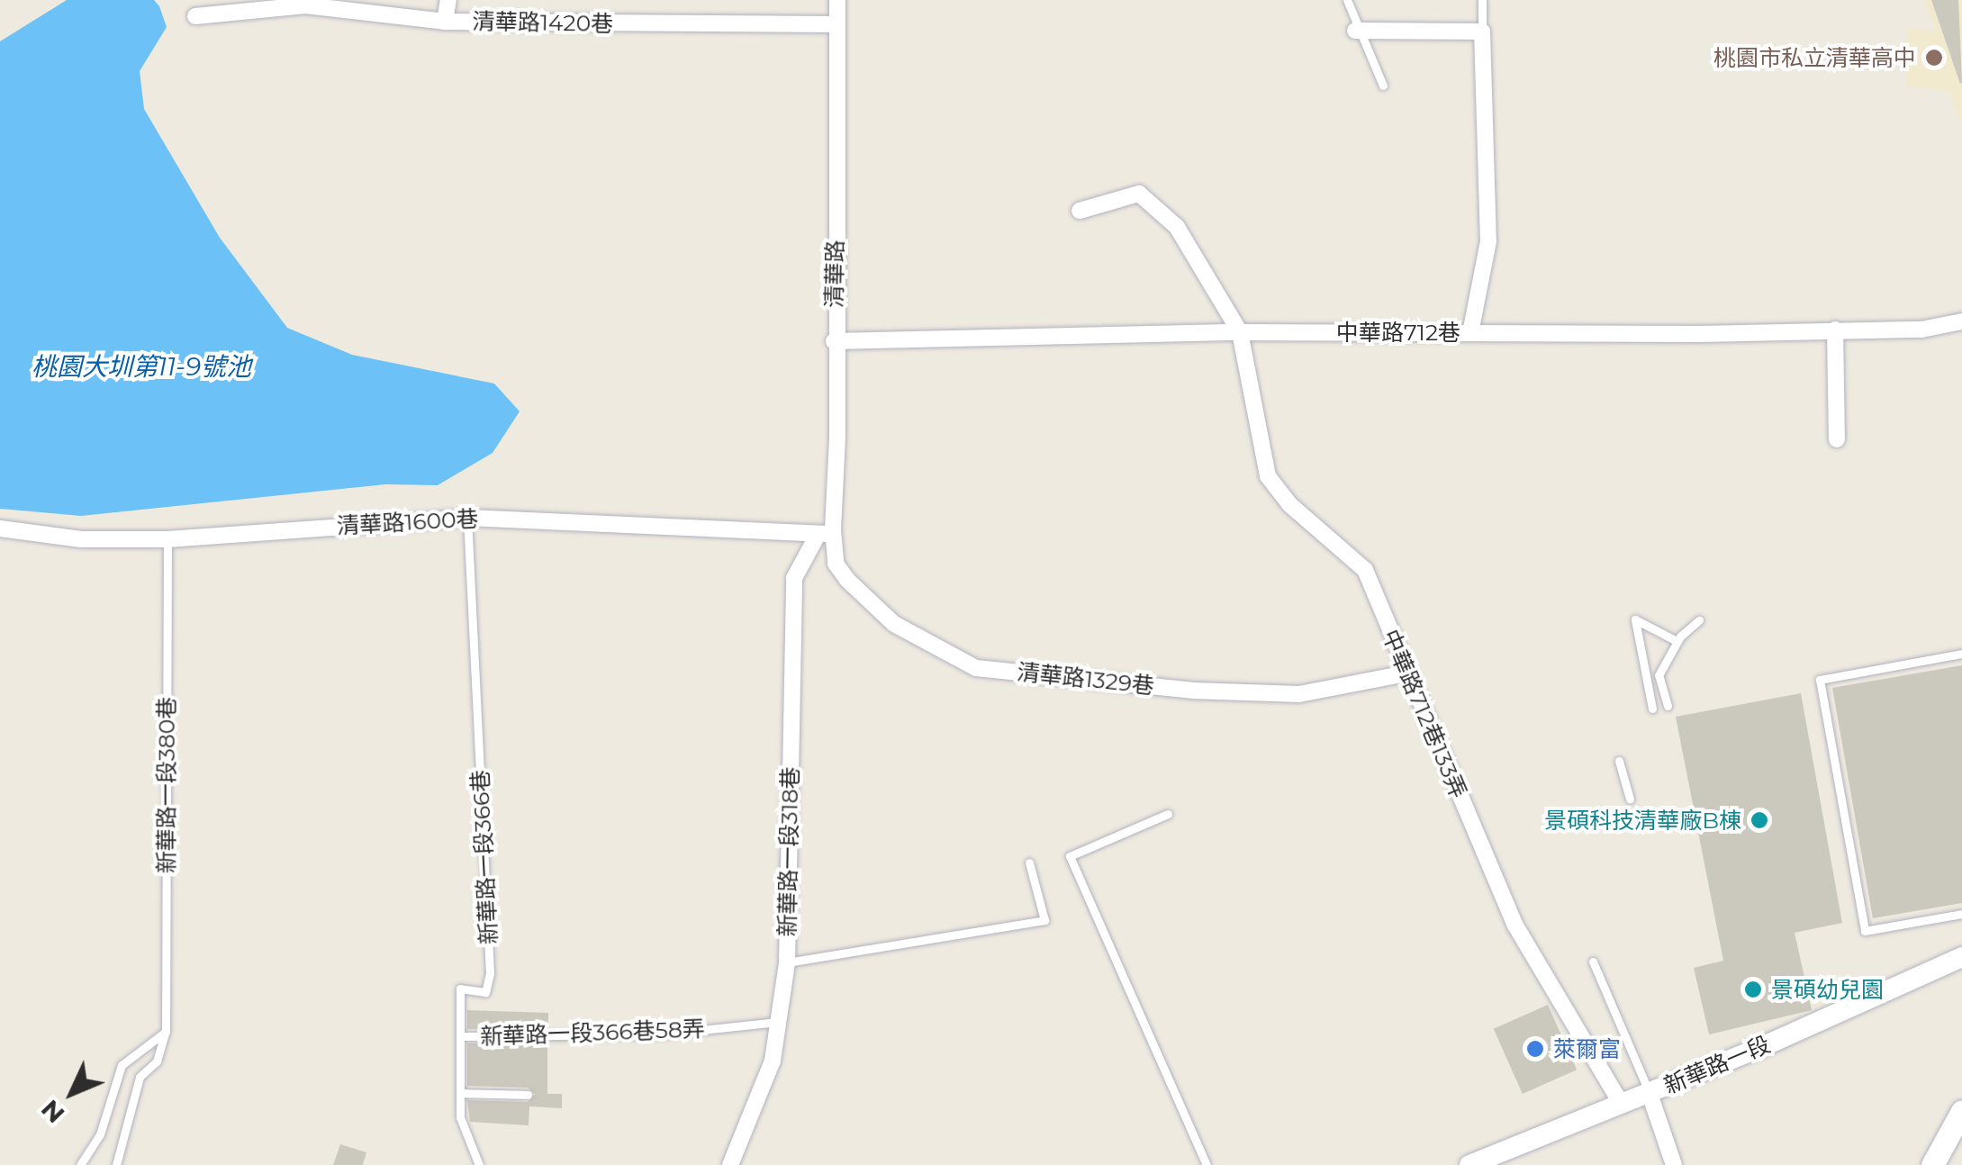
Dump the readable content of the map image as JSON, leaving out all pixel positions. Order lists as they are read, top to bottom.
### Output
{
  "streets": {
    "street": [
      "清華路1420巷",
      "清華路",
      "中華路712巷",
      "清華路1600巷",
      "清華路1329巷",
      "中華路712巷133弄",
      "新華路一段318巷",
      "新華路一段"
    ],
    "lane": ["新華路一段380巷", "新華路一段366巷", "新華路一段366巷58弄"]
  },
  "crossings": [
    ["清華路1420巷", "清華路"],
    ["清華路", "中華路712巷"],
    ["清華路", "清華路1600巷"],
    ["清華路", "清華路1329巷"],
    ["清華路", "新華路一段318巷"],
    ["中華路712巷", "中華路712巷133弄"],
    ["清華路1600巷", "清華路1329巷"],
    ["清華路1600巷", "新華路一段380巷"],
    ["清華路1600巷", "新華路一段318巷"],
    ["清華路1600巷", "新華路一段366巷"],
    ["清華路1329巷", "中華路712巷133弄"],
    ["清華路1329巷", "新華路一段318巷"],
    ["中華路712巷133弄", "新華路一段"],
    ["新華路一段318巷", "新華路一段366巷58弄"],
    ["新華路一段366巷", "新華路一段366巷58弄"]
  ],
  "water": ["桃園大圳第11-9號池"],
  "places": [
    "桃園市私立清華高中",
    "景碩科技清華廠B棟",
    "景碩幼兒園",
    "萊爾富"
  ],
  "north": "bottom left"
}
